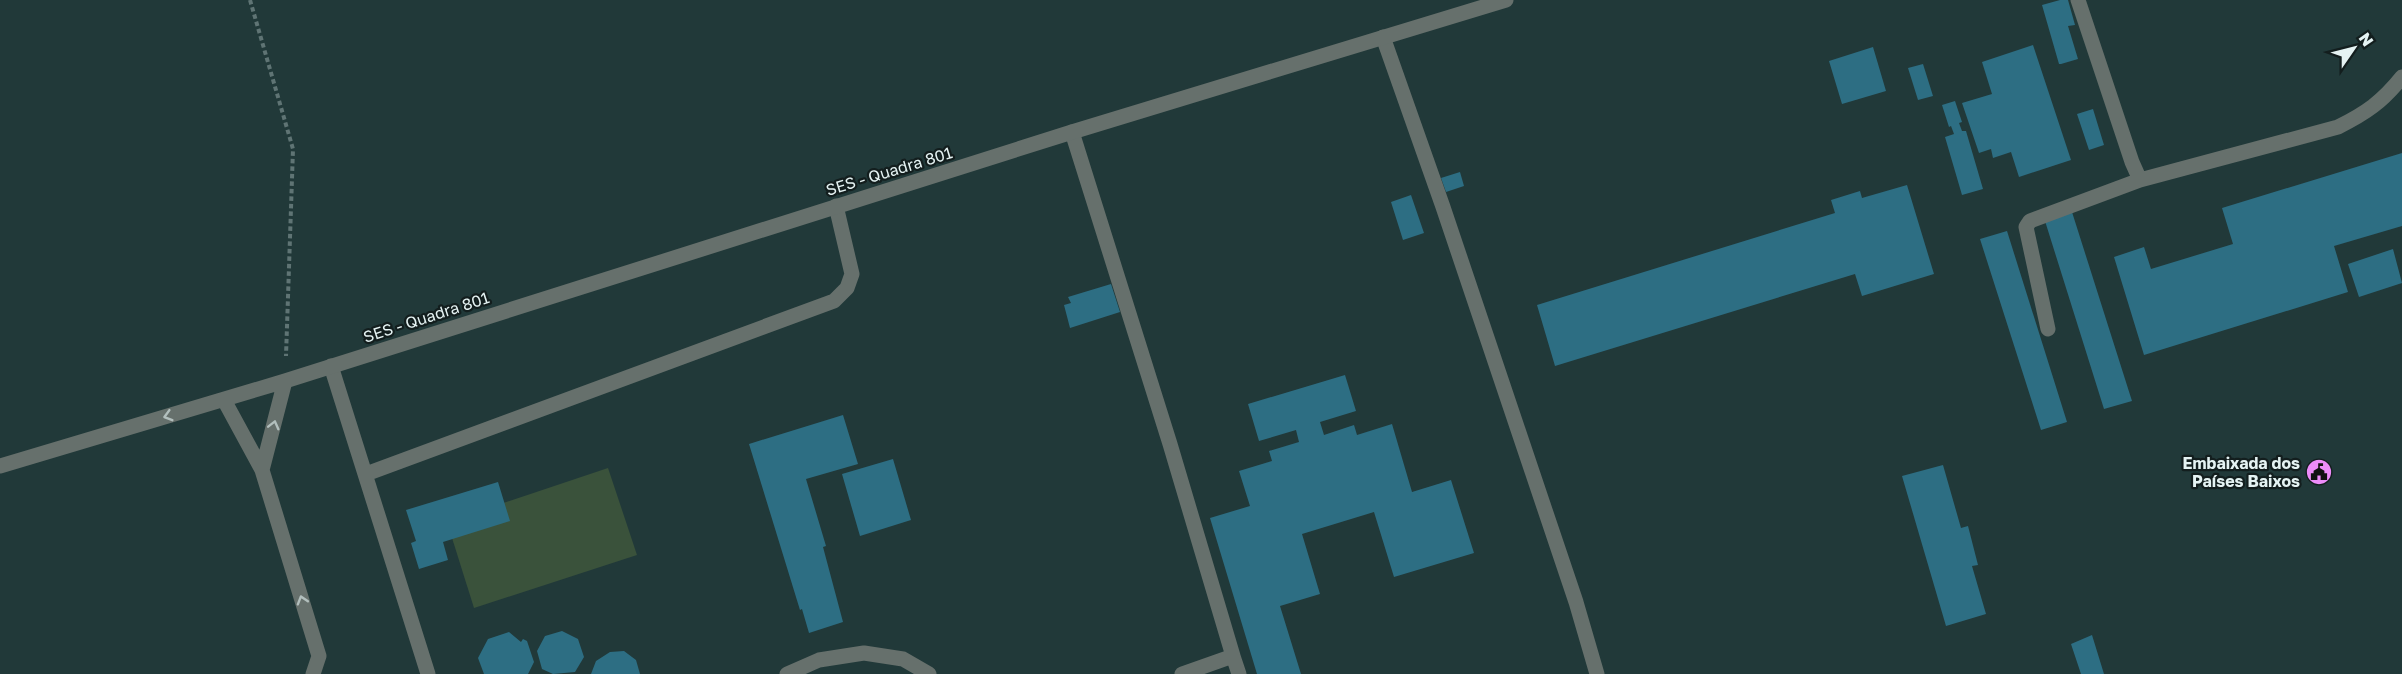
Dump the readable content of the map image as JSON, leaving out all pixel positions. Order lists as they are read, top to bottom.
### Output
{
  "streets": {
    "street": ["SES - Quadra 801"]
  },
  "places": {
    "public building": ["Embaixada dos Países Baixos"]
  },
  "north": "top right"
}
